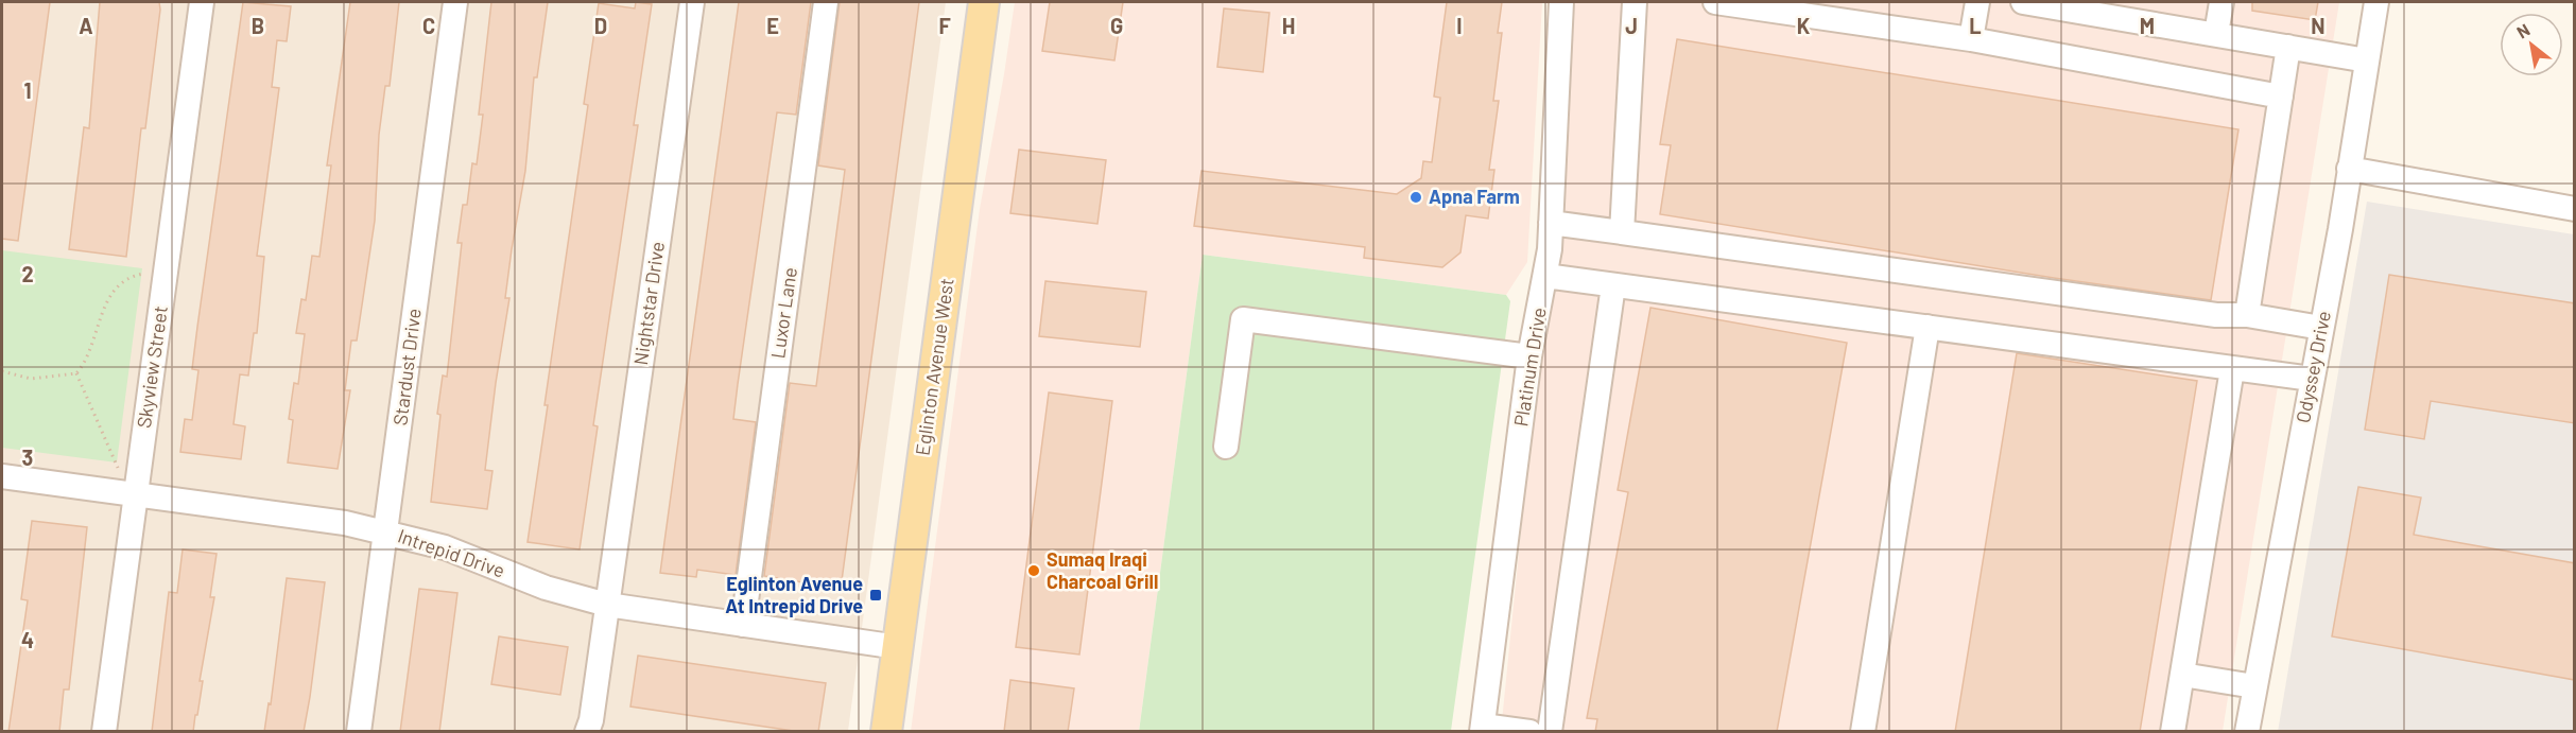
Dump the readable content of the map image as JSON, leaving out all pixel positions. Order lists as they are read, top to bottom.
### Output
{
  "streets": {
    "main road": ["Eglinton Avenue West"],
    "street": [
      "Nightstar Drive",
      "Luxor Lane",
      "Skyview Street",
      "Stardust Drive",
      "Platinum Drive",
      "Odyssey Drive",
      "Intrepid Drive"
    ]
  },
  "crossings": [
    ["Nightstar Drive", "Intrepid Drive"],
    ["Luxor Lane", "Intrepid Drive"],
    ["Skyview Street", "Intrepid Drive"],
    ["Stardust Drive", "Intrepid Drive"],
    ["Eglinton Avenue West", "Intrepid Drive"]
  ],
  "places": {
    "other": ["Apna Farm", "Sumaq Iraqi Charcoal Grill"],
    "transit": ["Eglinton Avenue At Intrepid Drive"]
  },
  "north": "top left",
  "grid": {
    "columns": [
      "A",
      "B",
      "C",
      "D",
      "E",
      "F",
      "G",
      "H",
      "I",
      "J",
      "K",
      "L",
      "M",
      "N"
    ],
    "rows": [
      "1",
      "2",
      "3",
      "4"
    ]
  }
}
